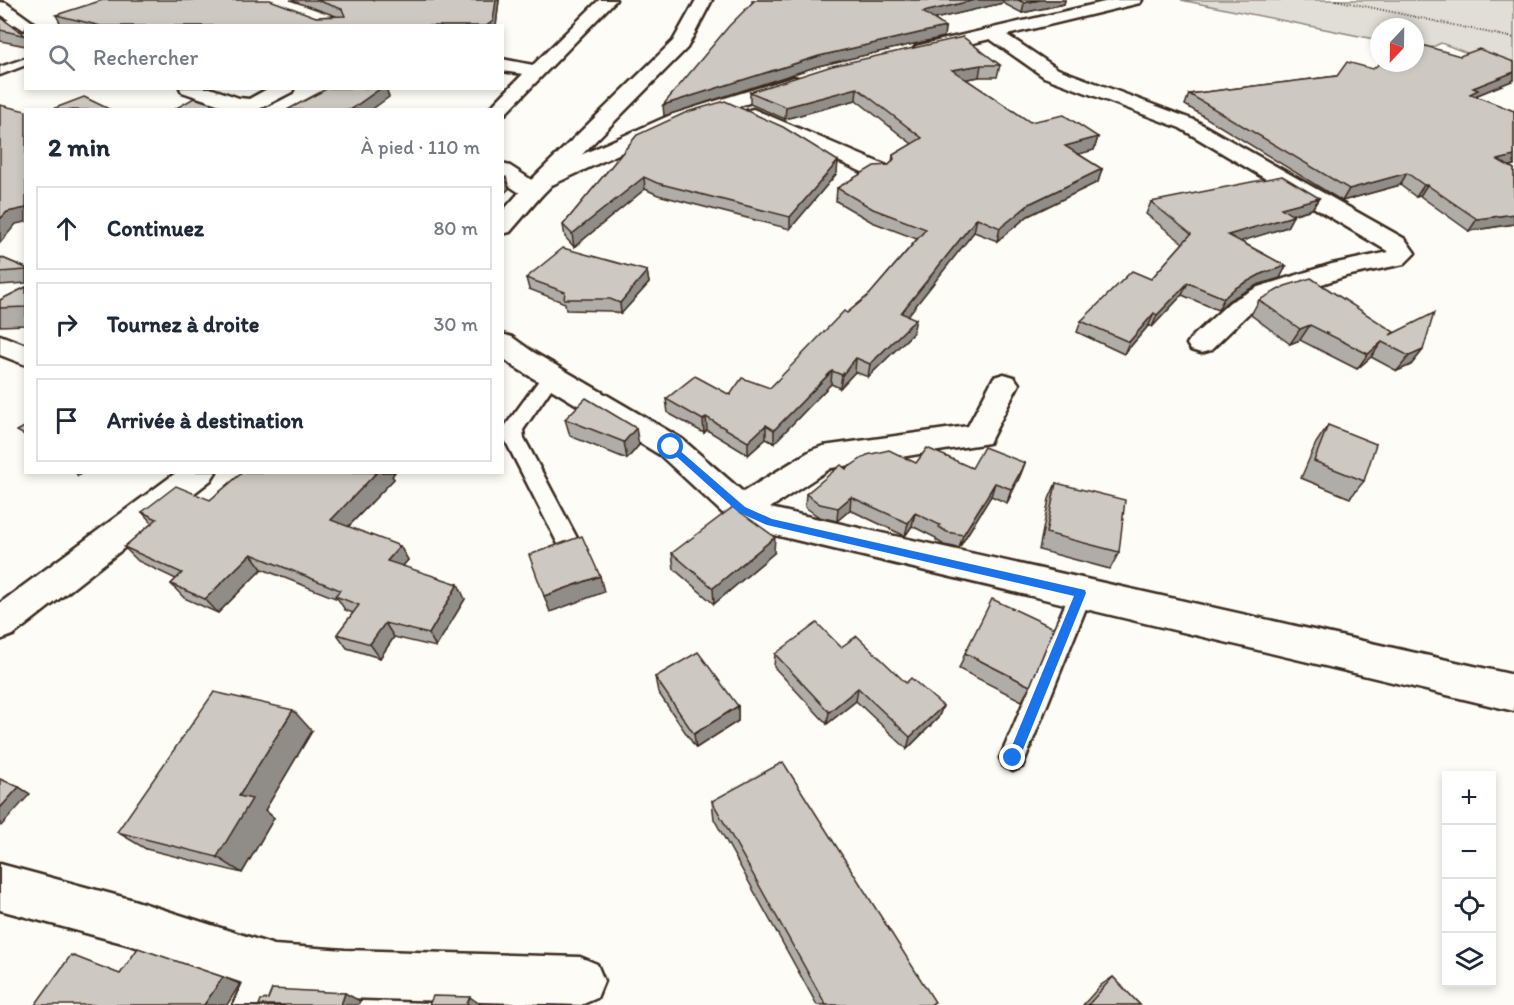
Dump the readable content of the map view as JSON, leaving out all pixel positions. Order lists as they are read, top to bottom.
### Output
{
  "north": "bottom",
  "page": {
    "search": "Rechercher",
    "heading": ["2 min", "À pied · 110 m"],
    "list": [
      ["Continuez", "80 m"],
      ["Tournez à droite", "30 m"],
      "Arrivée à destination"
    ],
    "map_buttons": ["+", "−"]
  }
}
